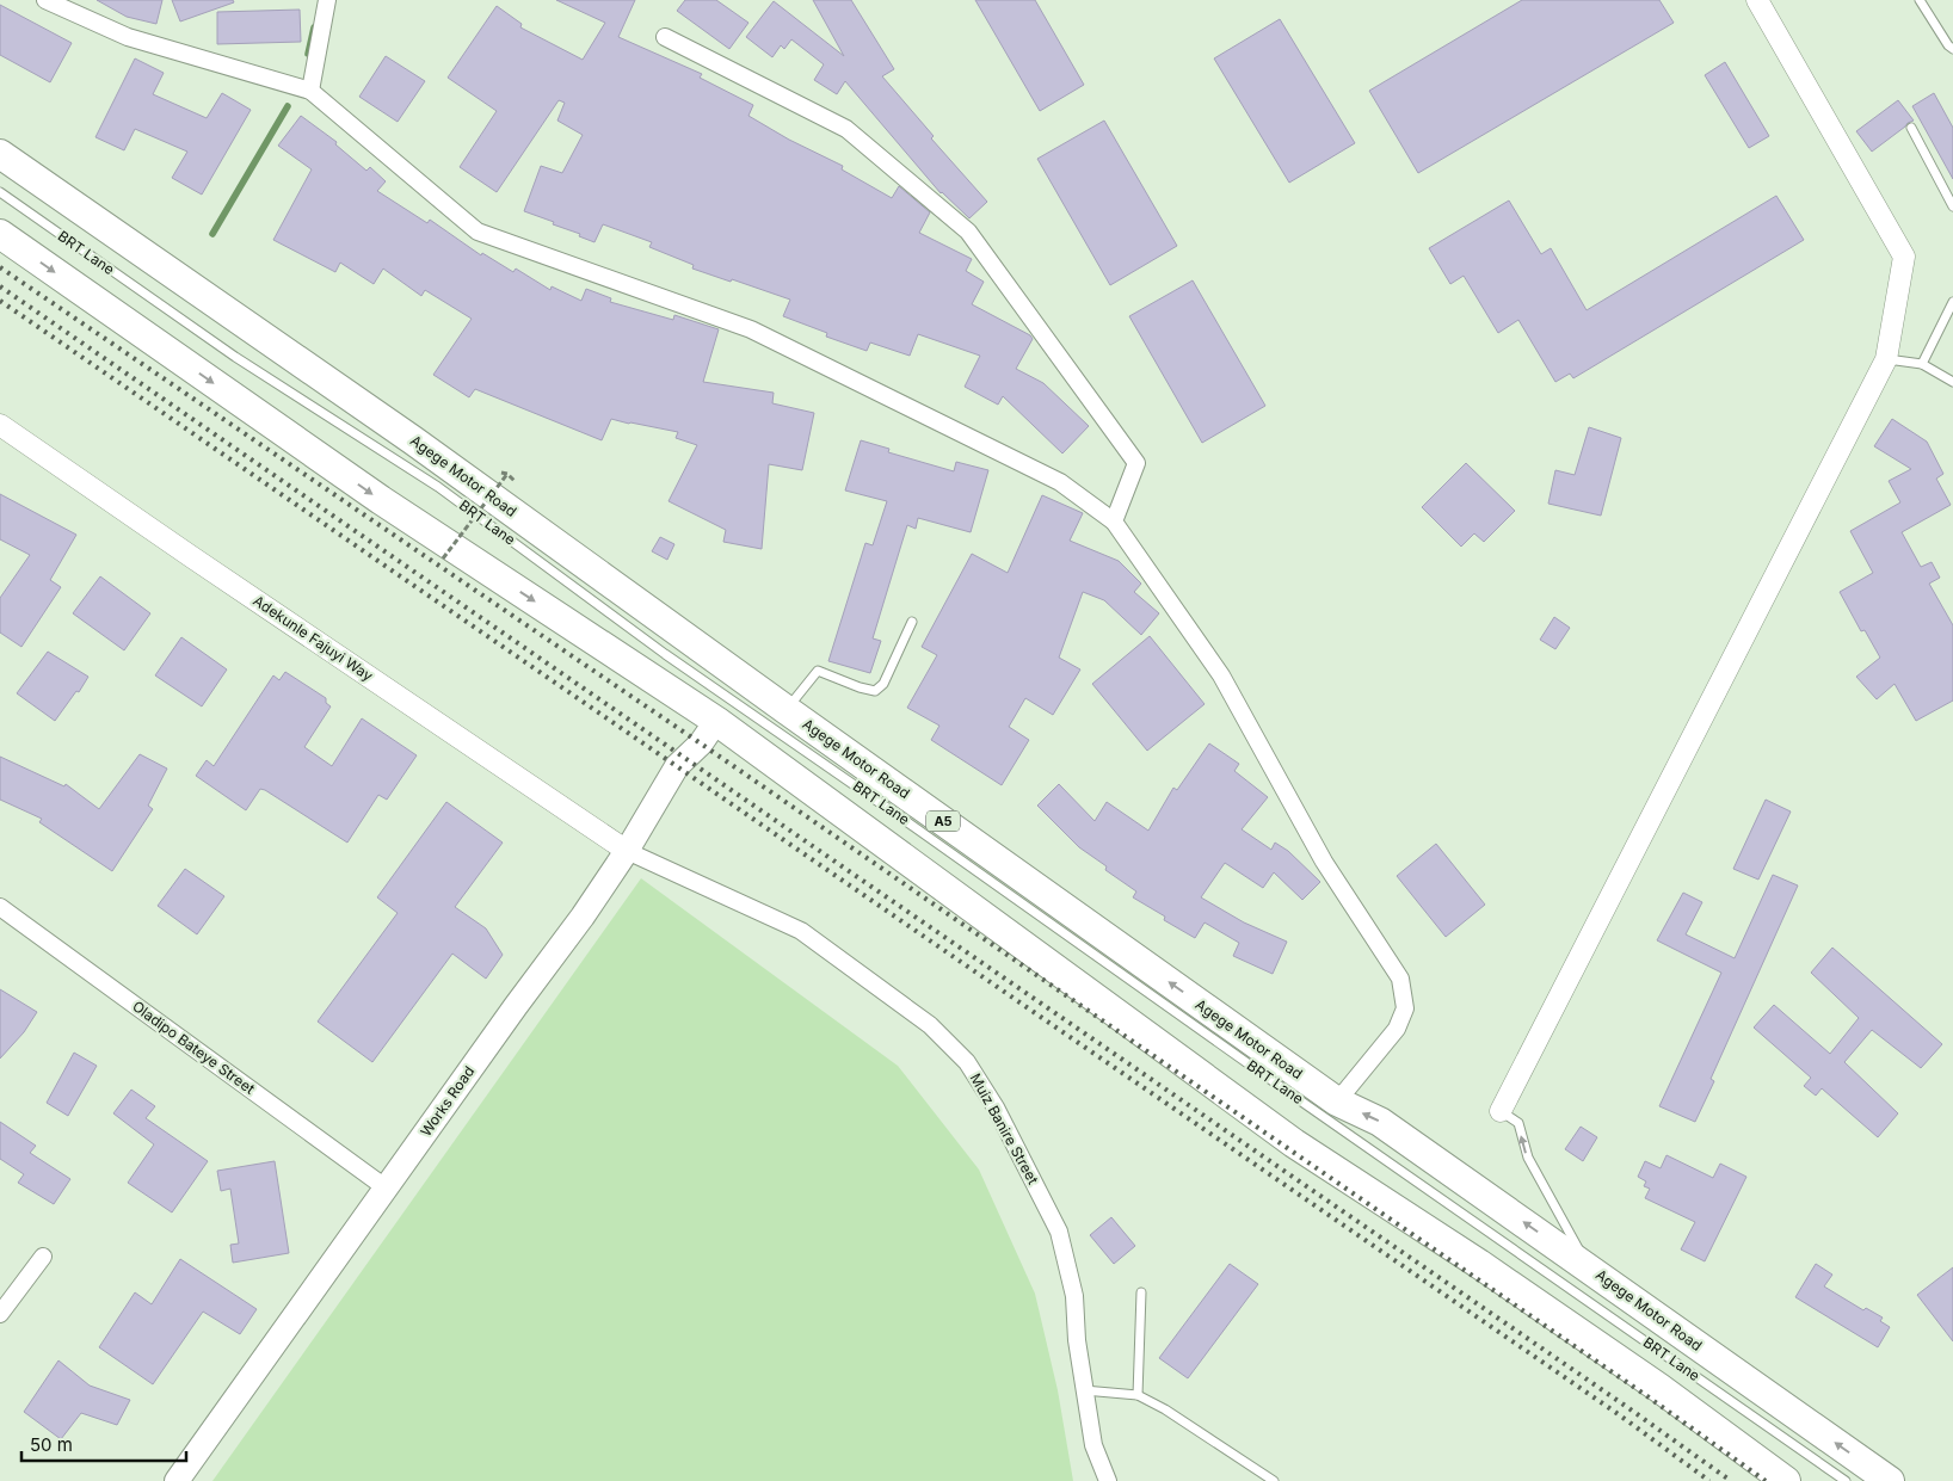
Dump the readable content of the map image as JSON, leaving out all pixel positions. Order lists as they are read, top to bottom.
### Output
{
  "streets": {
    "highway": ["Agege Motor Road", "A5"],
    "main road": ["Works Road"],
    "street": ["Adekunle Fajuyi Way", "Oladipo Bateye Street", "Muiz Banire Street"],
    "lane": ["BRT Lane"]
  },
  "crossings": [
    ["Adekunle Fajuyi Way", "Works Road"],
    ["Adekunle Fajuyi Way", "Muiz Banire Street"],
    ["Oladipo Bateye Street", "Works Road"],
    ["Works Road", "Muiz Banire Street"]
  ],
  "scale_bar": "50 m"
}
